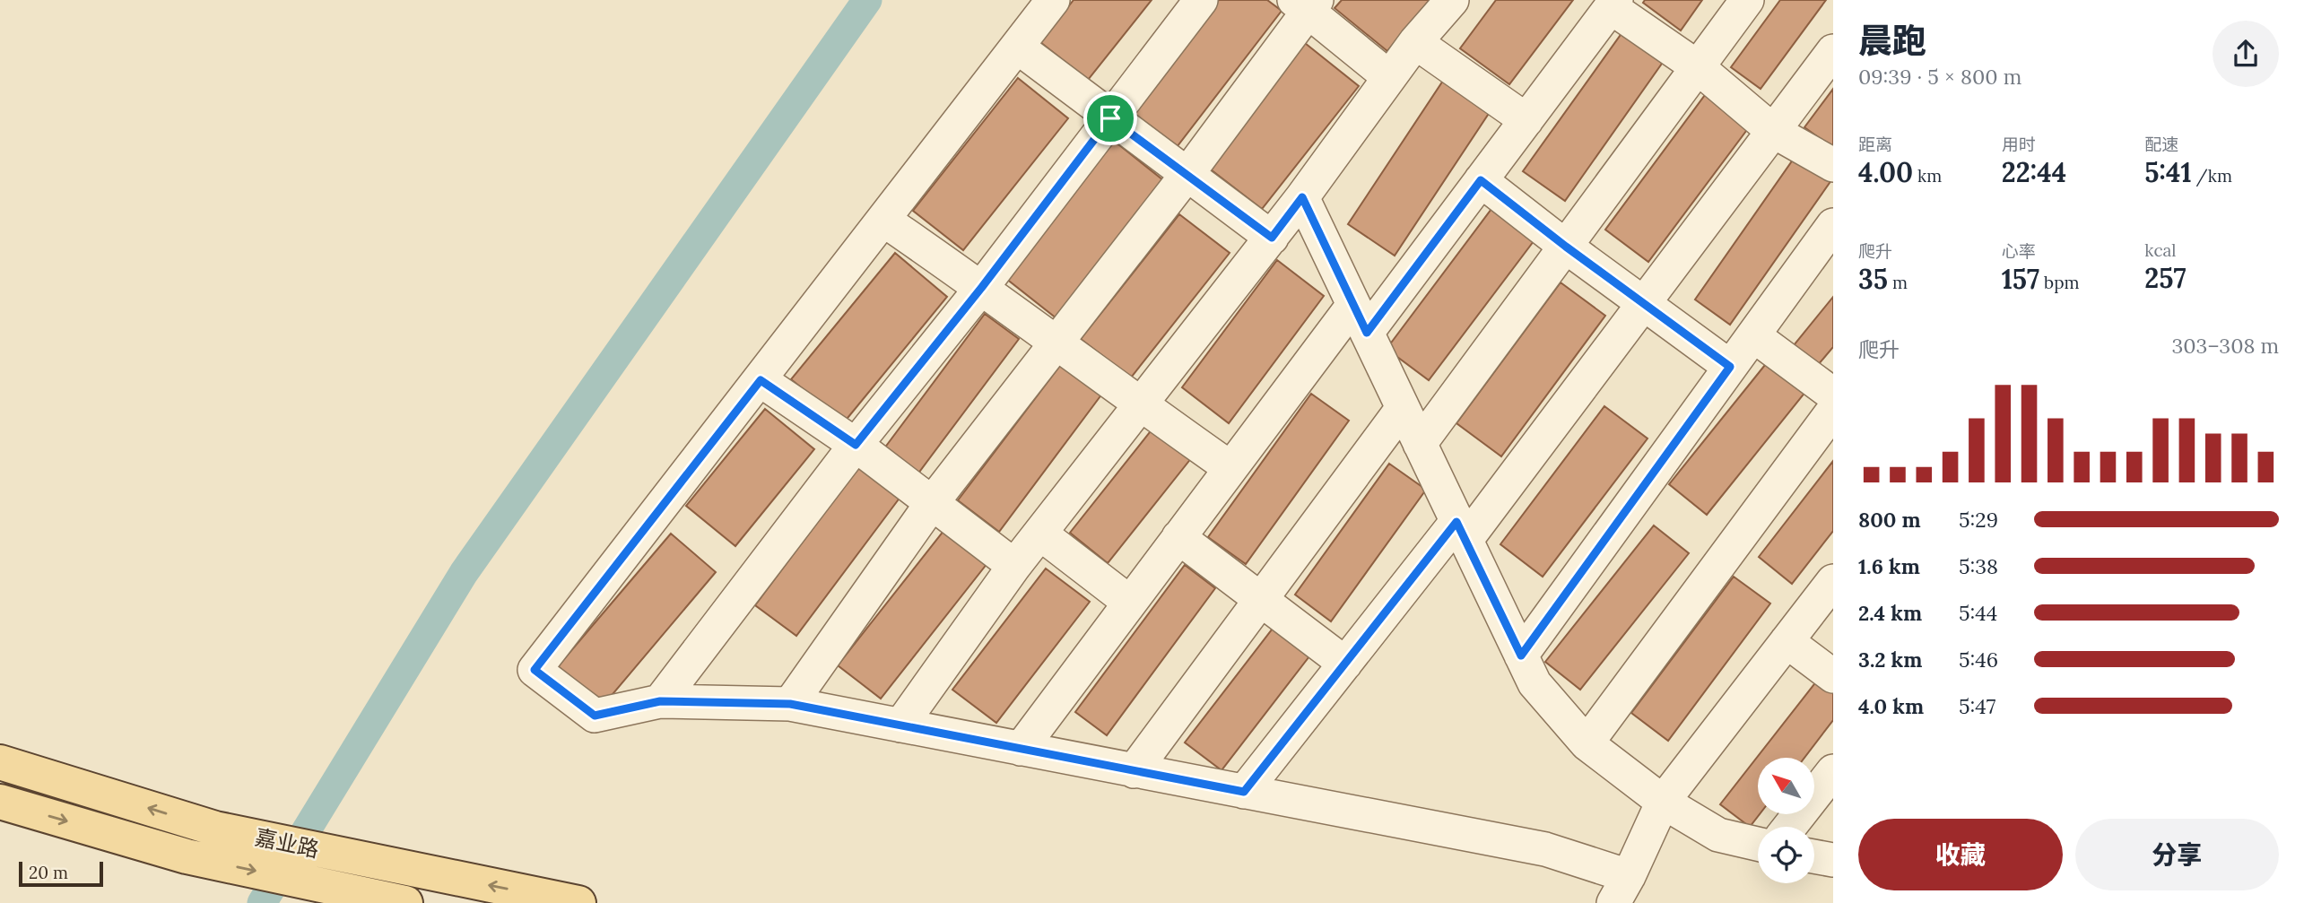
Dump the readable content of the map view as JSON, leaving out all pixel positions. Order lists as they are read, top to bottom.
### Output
{
  "streets": {
    "main road": ["嘉业路"]
  },
  "scale_bar": "20 m",
  "north": "top left",
  "page": {
    "heading": ["晨跑", "09:39 · 5 × 800 m"],
    "stats": [
      ["距离", "4.00 km"],
      ["用时", "22:44"],
      ["配速", "5:41 /km"],
      ["爬升", "35 m"],
      ["心率", "157 bpm"],
      ["kcal", "257"]
    ],
    "chart": ["爬升", "303–308 m"],
    "list": [
      {
        "name": "800 m",
        "note": "5:29"
      },
      {
        "name": "1.6 km",
        "note": "5:38"
      },
      {
        "name": "2.4 km",
        "note": "5:44"
      },
      {
        "name": "3.2 km",
        "note": "5:46"
      },
      {
        "name": "4.0 km",
        "note": "5:47"
      }
    ],
    "buttons": ["收藏", "分享"],
    "scale": "20 m"
  }
}
